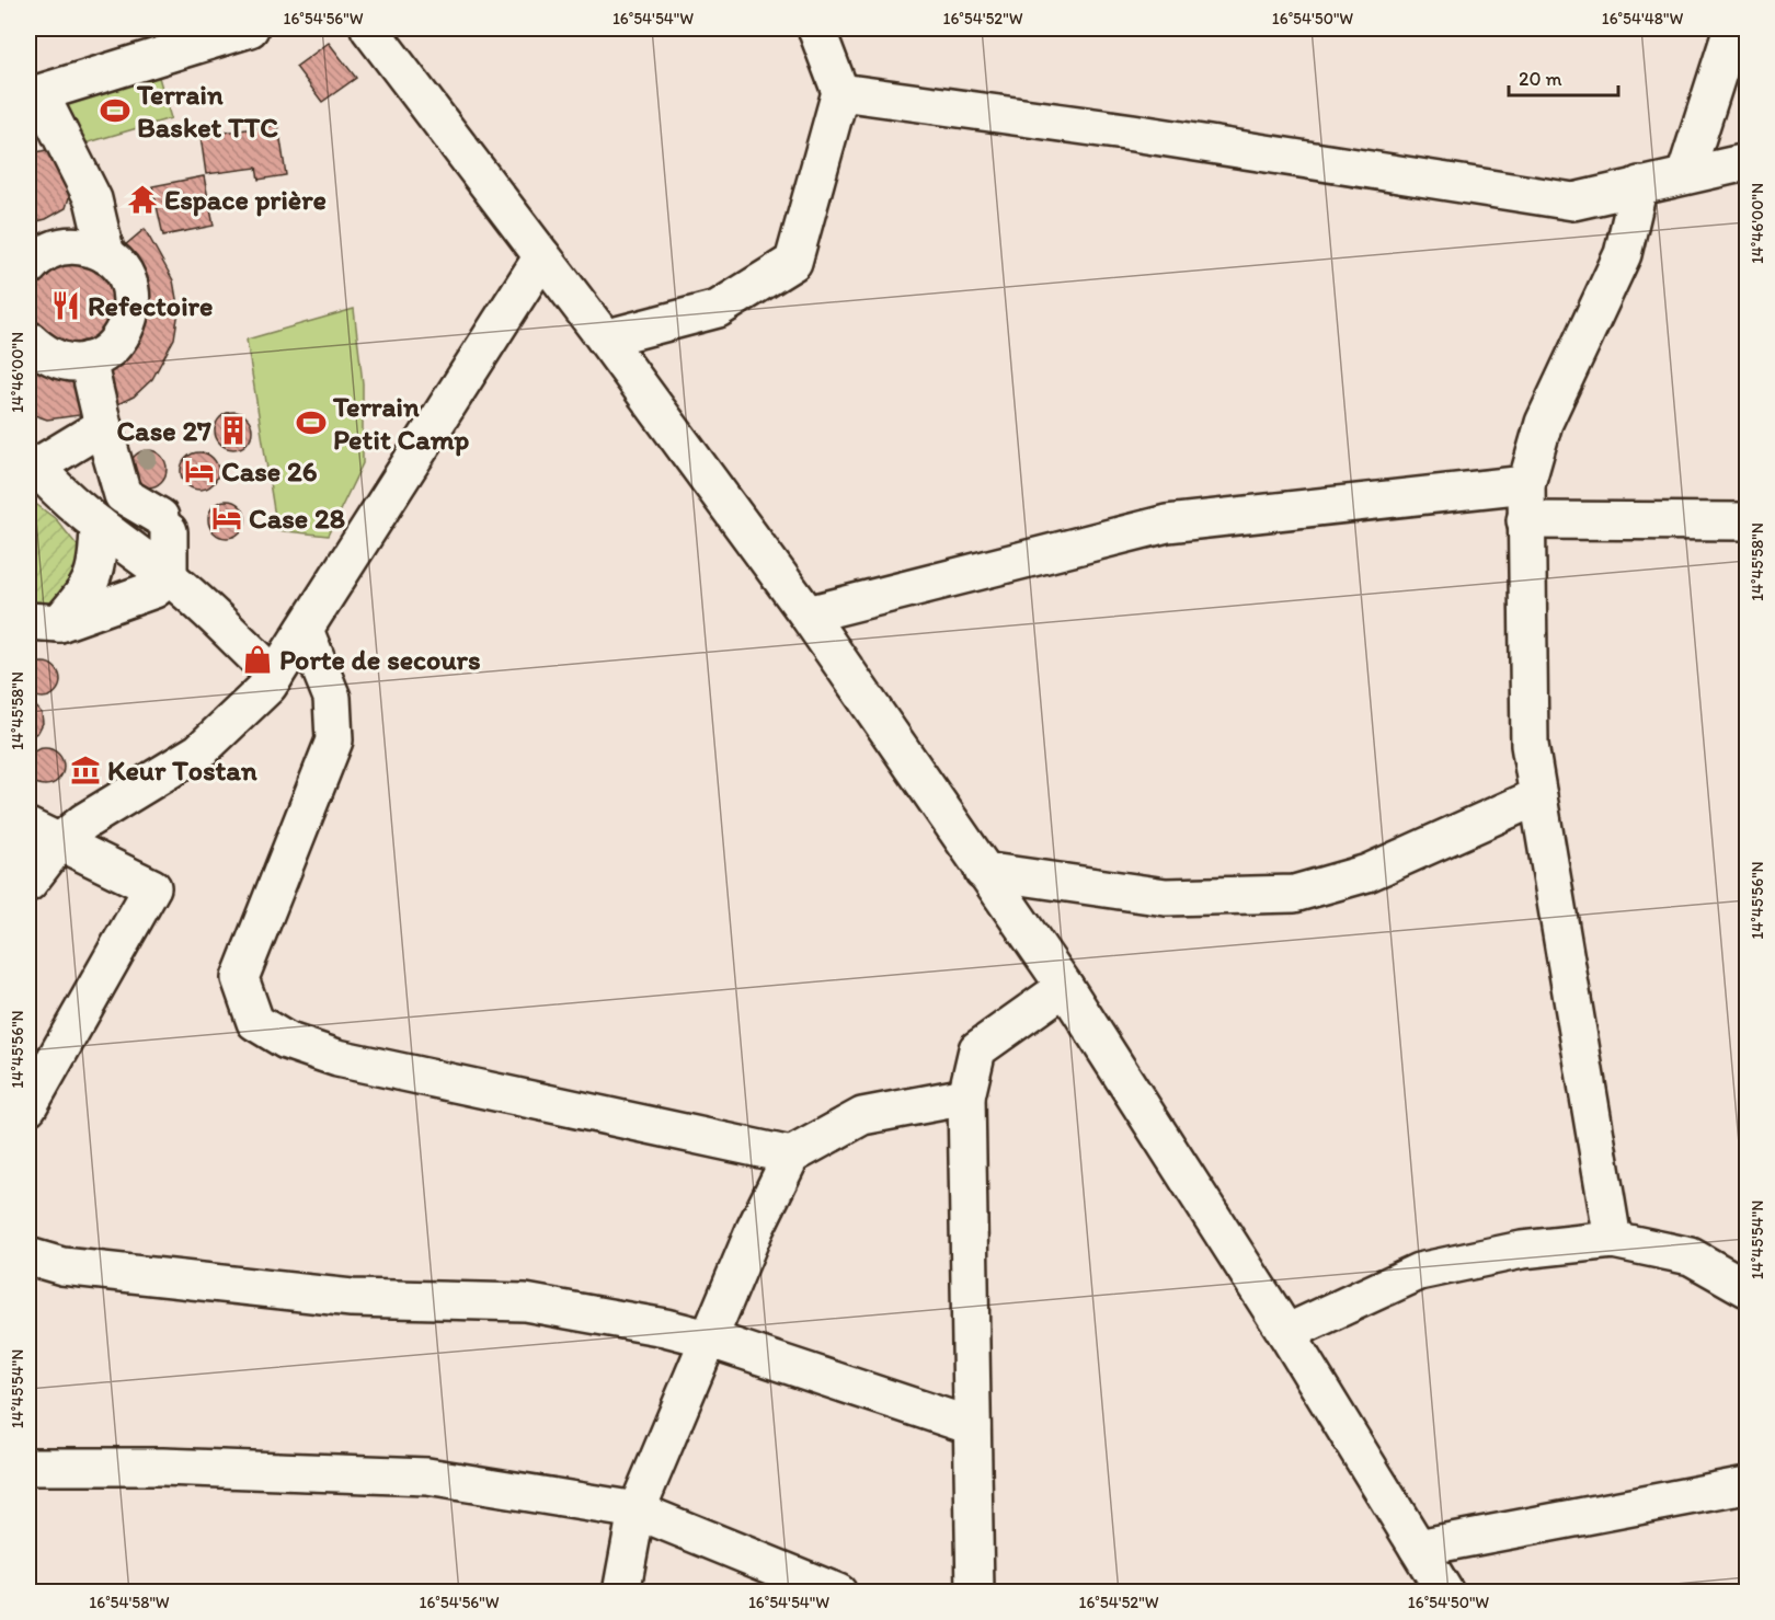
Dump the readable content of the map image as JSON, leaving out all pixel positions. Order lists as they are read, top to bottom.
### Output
{
  "places": {
    "sports": ["Terrain Basket TTC", "Terrain Petit Camp"],
    "temple": ["Espace prière"],
    "restaurant": ["Refectoire"],
    "building": ["Case 27"],
    "hotel": ["Case 26", "Case 28"],
    "shop": ["Porte de secours"],
    "museum": ["Keur Tostan"]
  },
  "scale_bar": "20 m",
  "coordinates": [
    "16°54'56\"W",
    "16°54'54\"W",
    "16°54'52\"W",
    "16°54'50\"W",
    "16°54'48\"W",
    "14°46'00\"N",
    "14°45'58\"N",
    "14°45'56\"N",
    "14°45'54\"N",
    "16°54'58\"W"
  ]
}
